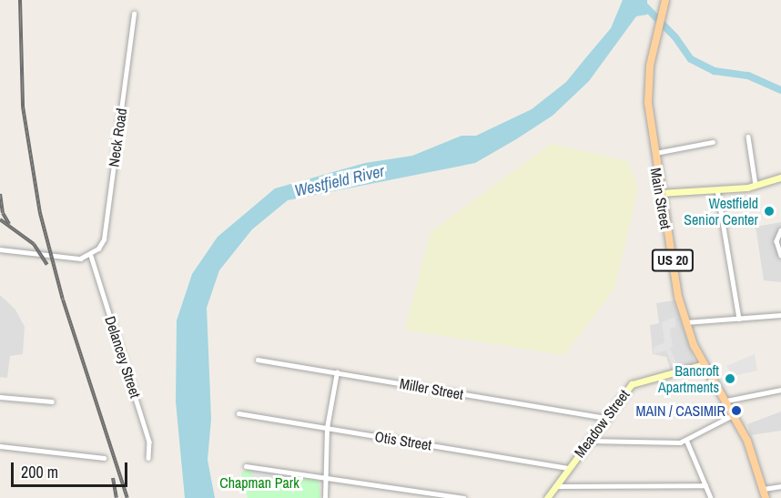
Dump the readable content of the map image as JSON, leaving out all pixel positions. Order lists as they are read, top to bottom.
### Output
{
  "streets": {
    "main road": ["Main Street", "US 20"],
    "street": [
      "Neck Road",
      "Delancey Street",
      "Miller Street",
      "Meadow Street",
      "Otis Street"
    ]
  },
  "crossings": [
    ["Neck Road", "Delancey Street"],
    ["Main Street", "Meadow Street"],
    ["Miller Street", "Meadow Street"],
    ["Meadow Street", "Otis Street"]
  ],
  "water": ["Westfield River"],
  "parks": ["Chapman Park"],
  "places": ["Westfield Senior Center", "Bancroft Apartments", "MAIN / CASIMIR"],
  "scale_bar": "200 m"
}
